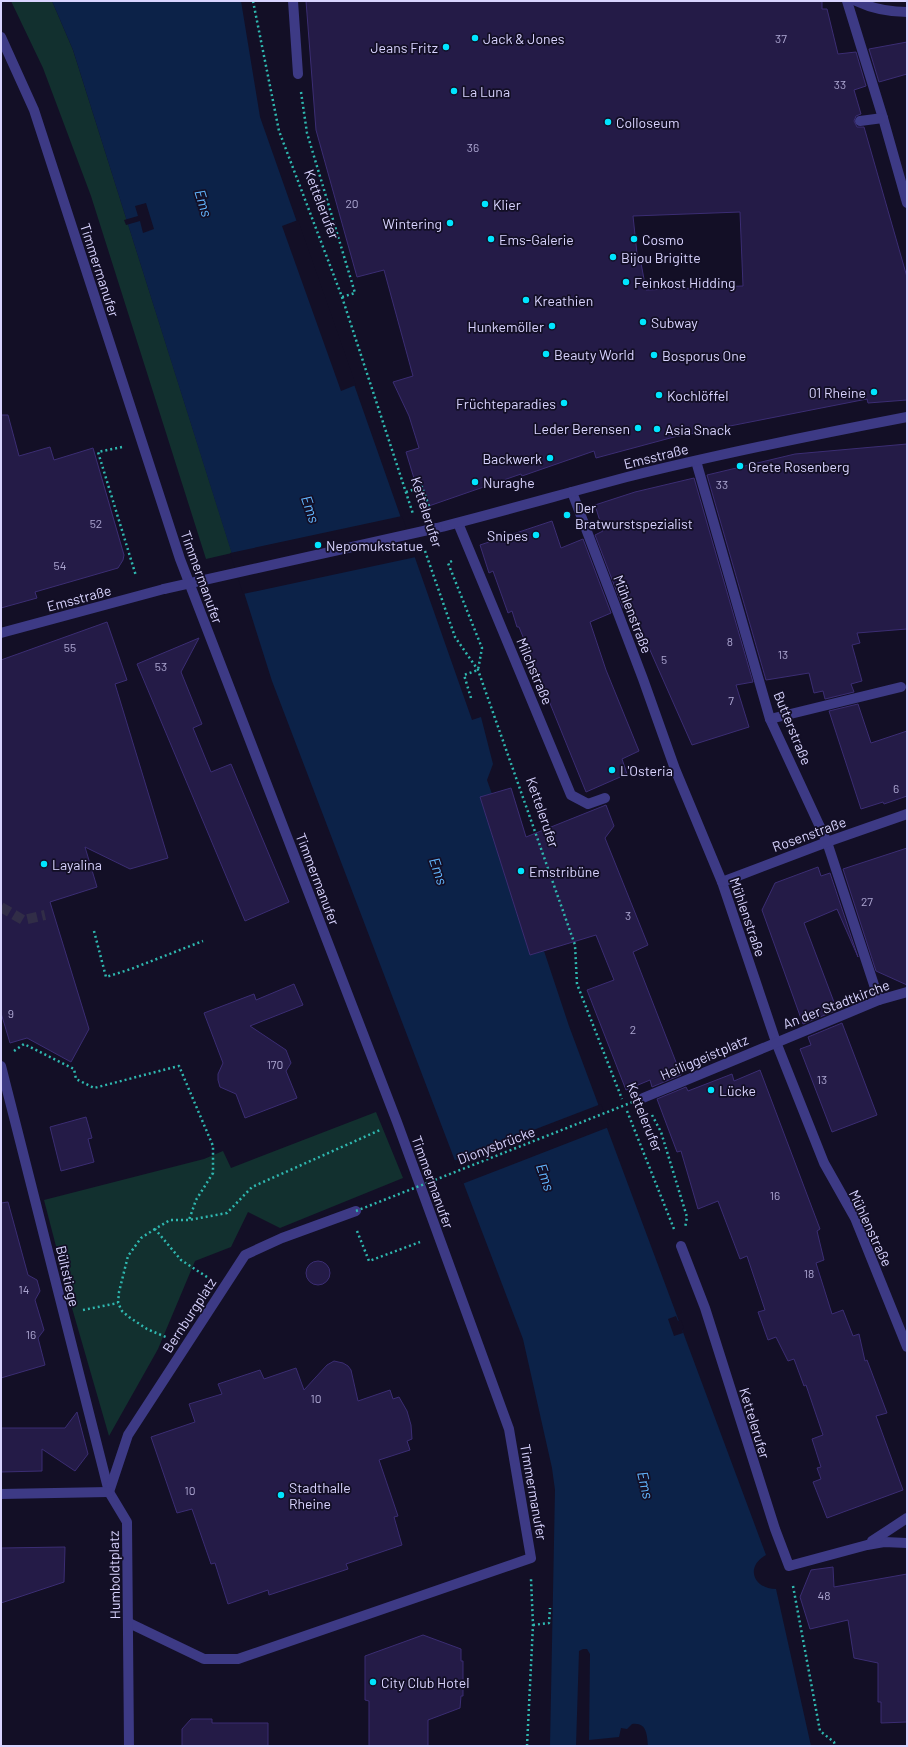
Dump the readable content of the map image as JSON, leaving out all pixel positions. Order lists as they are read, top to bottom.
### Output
{
  "streets": {
    "street": [
      "Kettelerufer",
      "Timmermanufer",
      "Emsstraße",
      "Mühlenstraße",
      "Milchstraße",
      "Butterstraße",
      "Rosenstraße",
      "An der Stadtkirche",
      "Heiliggeistplatz",
      "Bültstiege",
      "Bernburgplatz",
      "Humboldtplatz"
    ],
    "path": ["Dionysbrücke"]
  },
  "crossings": [
    ["Emsstraße", "Mühlenstraße"],
    ["Emsstraße", "Milchstraße"],
    ["Emsstraße", "Butterstraße"],
    ["Mühlenstraße", "Rosenstraße"],
    ["Mühlenstraße", "An der Stadtkirche"],
    ["Mühlenstraße", "Heiliggeistplatz"],
    ["Butterstraße", "Rosenstraße"],
    ["Butterstraße", "An der Stadtkirche"],
    ["An der Stadtkirche", "Heiliggeistplatz"],
    ["Heiliggeistplatz", "Dionysbrücke"],
    ["Dionysbrücke", "Bernburgplatz"],
    ["Bültstiege", "Bernburgplatz"],
    ["Bültstiege", "Humboldtplatz"],
    ["Bernburgplatz", "Humboldtplatz"]
  ],
  "water": ["Ems"],
  "places": [
    "Jack & Jones",
    "Jeans Fritz",
    "La Luna",
    "Colloseum",
    "Klier",
    "Wintering",
    "Ems-Galerie",
    "Cosmo",
    "Bijou Brigitte",
    "Feinkost Hidding",
    "Kreathien",
    "Subway",
    "Hunkemöller",
    "Beauty World",
    "Bosporus One",
    "01 Rheine",
    "Kochlöffel",
    "Früchteparadies",
    "Leder Berensen",
    "Asia Snack",
    "Backwerk",
    "Grete Rosenberg",
    "Nuraghe",
    "Der Bratwurstspezialist",
    "Snipes",
    "Nepomukstatue",
    "L'Osteria",
    "Layalina",
    "Emstribüne",
    "Lücke",
    "Stadthalle Rheine",
    "City Club Hotel"
  ],
  "house_numbers": [
    "37",
    "33",
    "36",
    "20",
    "33",
    "52",
    "54",
    "8",
    "55",
    "13",
    "5",
    "53",
    "7",
    "6",
    "27",
    "3",
    "9",
    "2",
    "170",
    "13",
    "16",
    "18",
    "14",
    "16",
    "10",
    "10",
    "48"
  ]
}
